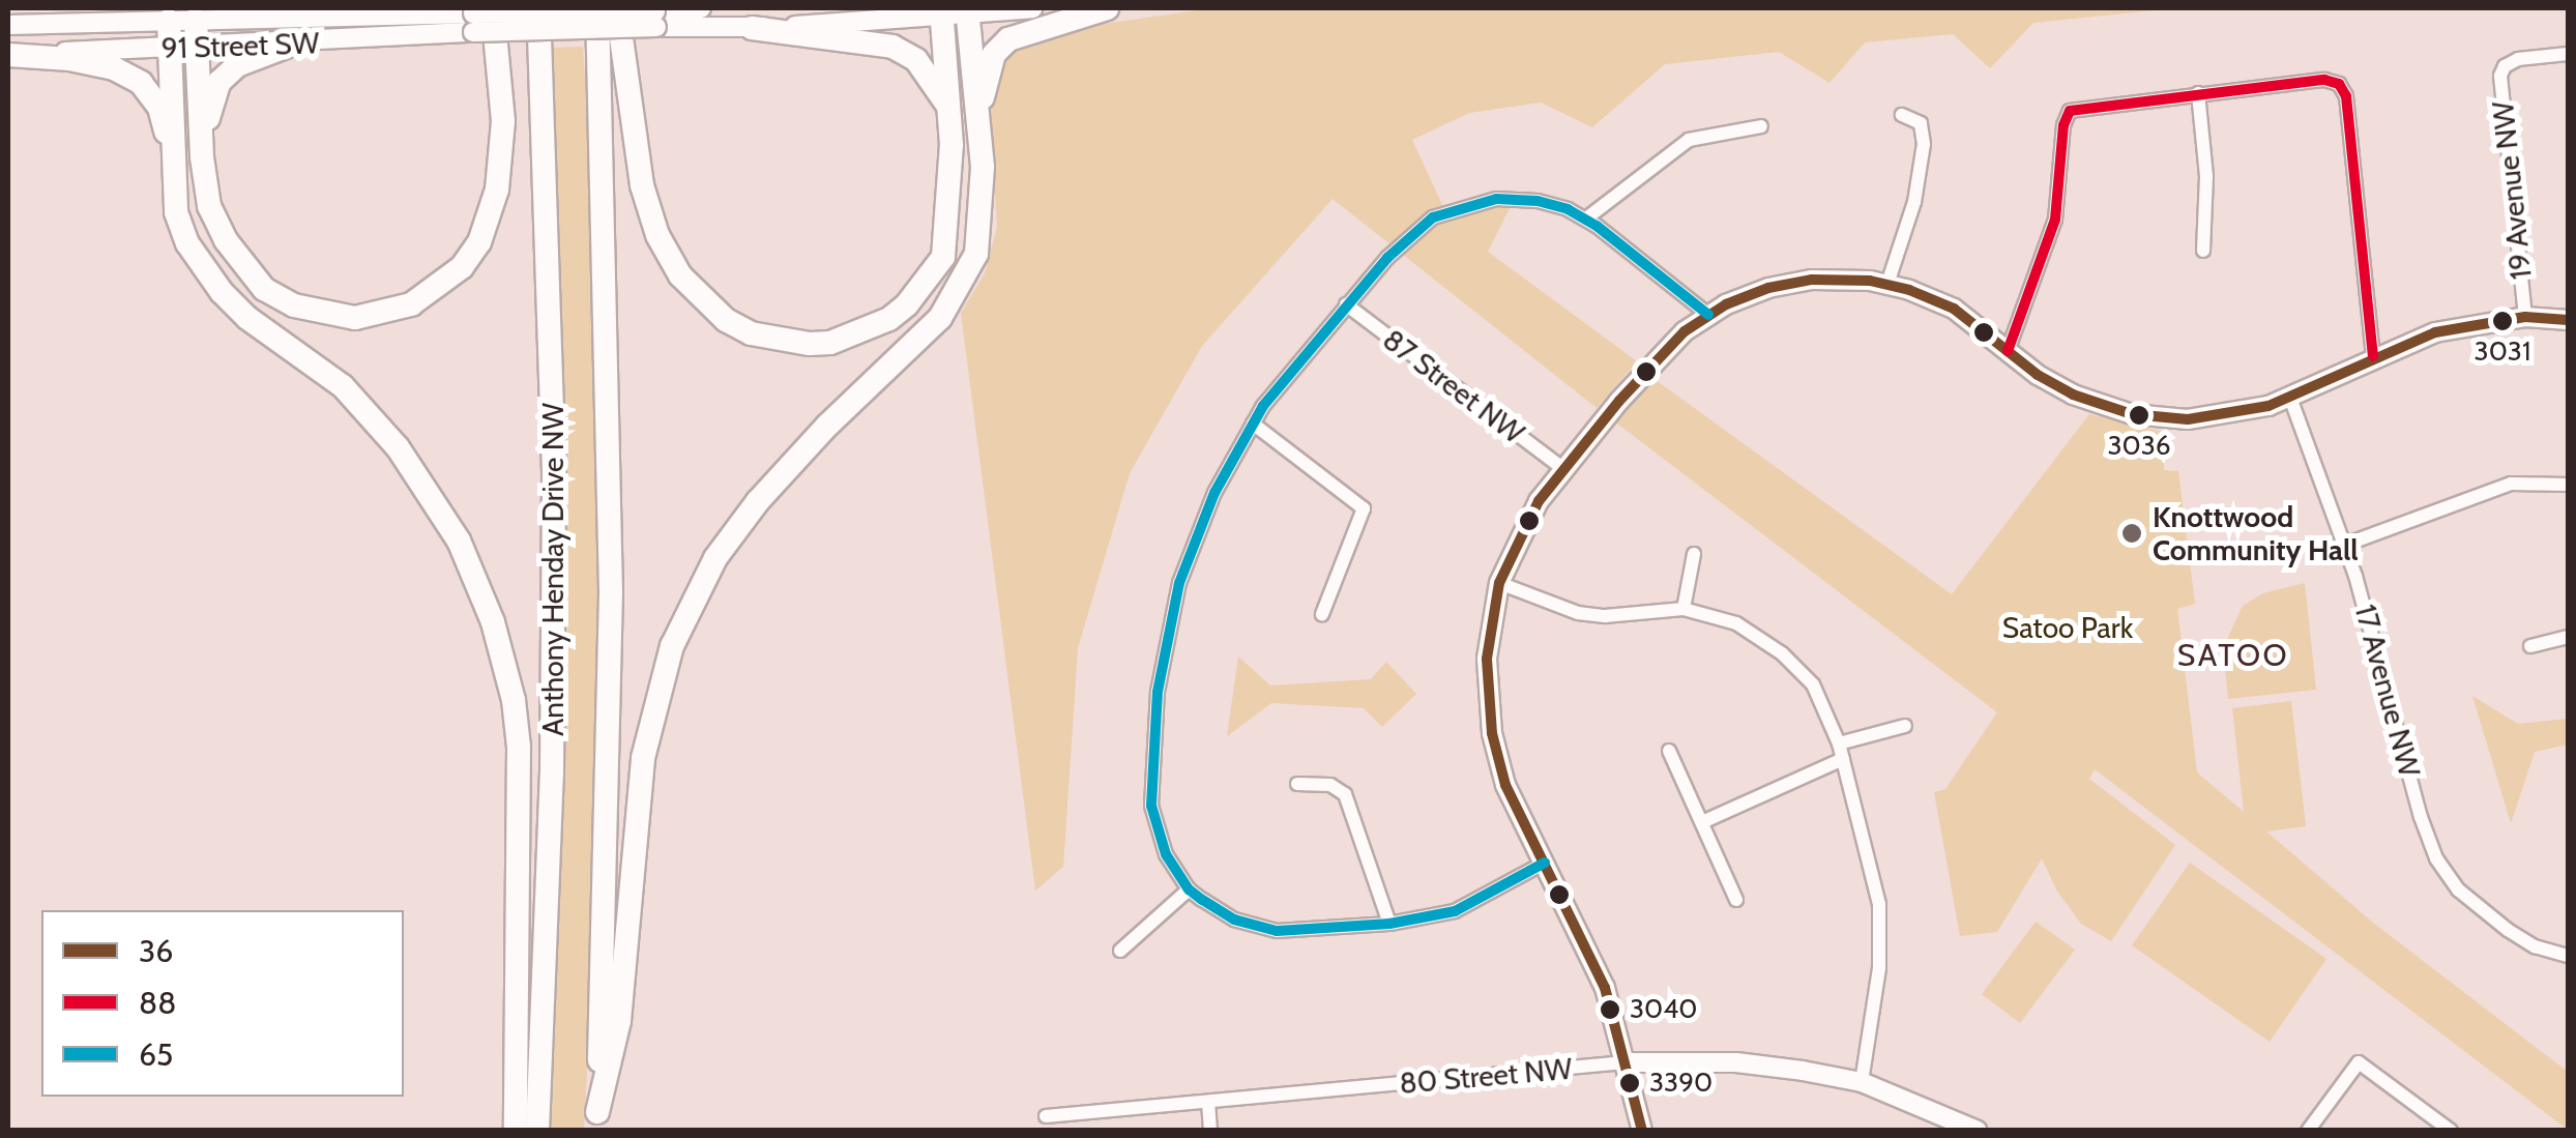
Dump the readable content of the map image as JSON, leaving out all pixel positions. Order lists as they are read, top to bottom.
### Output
{
  "streets": {
    "highway": ["Anthony Henday Drive NW"],
    "street": [
      "91 Street SW",
      "19 Avenue NW",
      "87 Street NW",
      "17 Avenue NW",
      "80 Street NW"
    ]
  },
  "districts": ["SATOO"],
  "parks": ["Satoo Park"],
  "places": [
    "3031",
    "3036",
    "Knottwood Community Hall",
    "3040",
    "3390"
  ],
  "lines": ["transit line 88", "transit line 65", "transit line 36"],
  "legend": ["36", "88", "65"]
}
